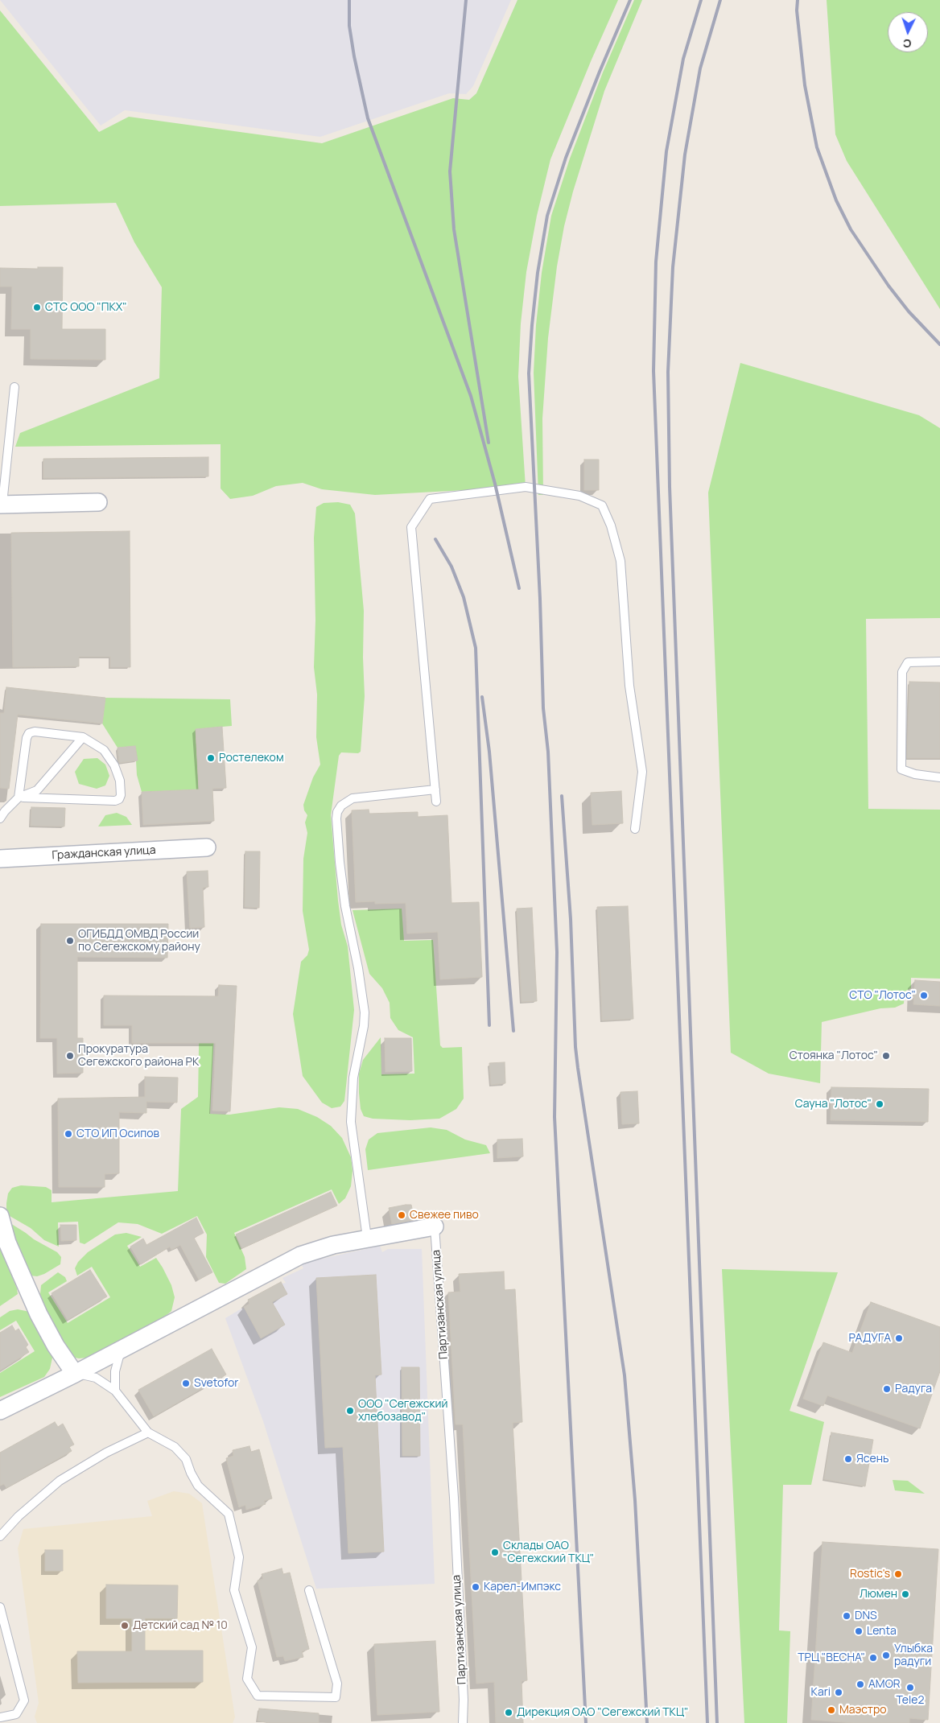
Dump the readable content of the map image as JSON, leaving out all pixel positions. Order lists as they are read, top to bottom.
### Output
{
  "streets": {
    "street": ["Гражданская улица", "Партизанская улица"]
  },
  "places": [
    "СТС ООО \"ПКХ\"",
    "Ростелеком",
    "ОГИБДД ОМВД России по Сегежскому району",
    "СТО \"Лотос\"",
    "Прокуратура Сегежского района РК",
    "Стоянка \"Лотос\"",
    "Сауна \"Лотос\"",
    "СТО ИП Осипов",
    "Свежее пиво",
    "РАДУГА",
    "Svetofor",
    "Радуга",
    "ООО \"Сегежский хлебозавод\"",
    "Ясень",
    "Склады ОАО \"Сегежский ТКЦ\"",
    "Rostic's",
    "Карел-Импэкс",
    "Люмен",
    "DNS",
    "Детский сад № 10",
    "Lenta",
    "Улыбка радуги",
    "ТРЦ \"ВЕСНА\"",
    "AMOR",
    "Tele2",
    "Kari",
    "Маэстро",
    "Дирекция ОАО \"Сегежский ТКЦ\""
  ],
  "north": "bottom"
}
